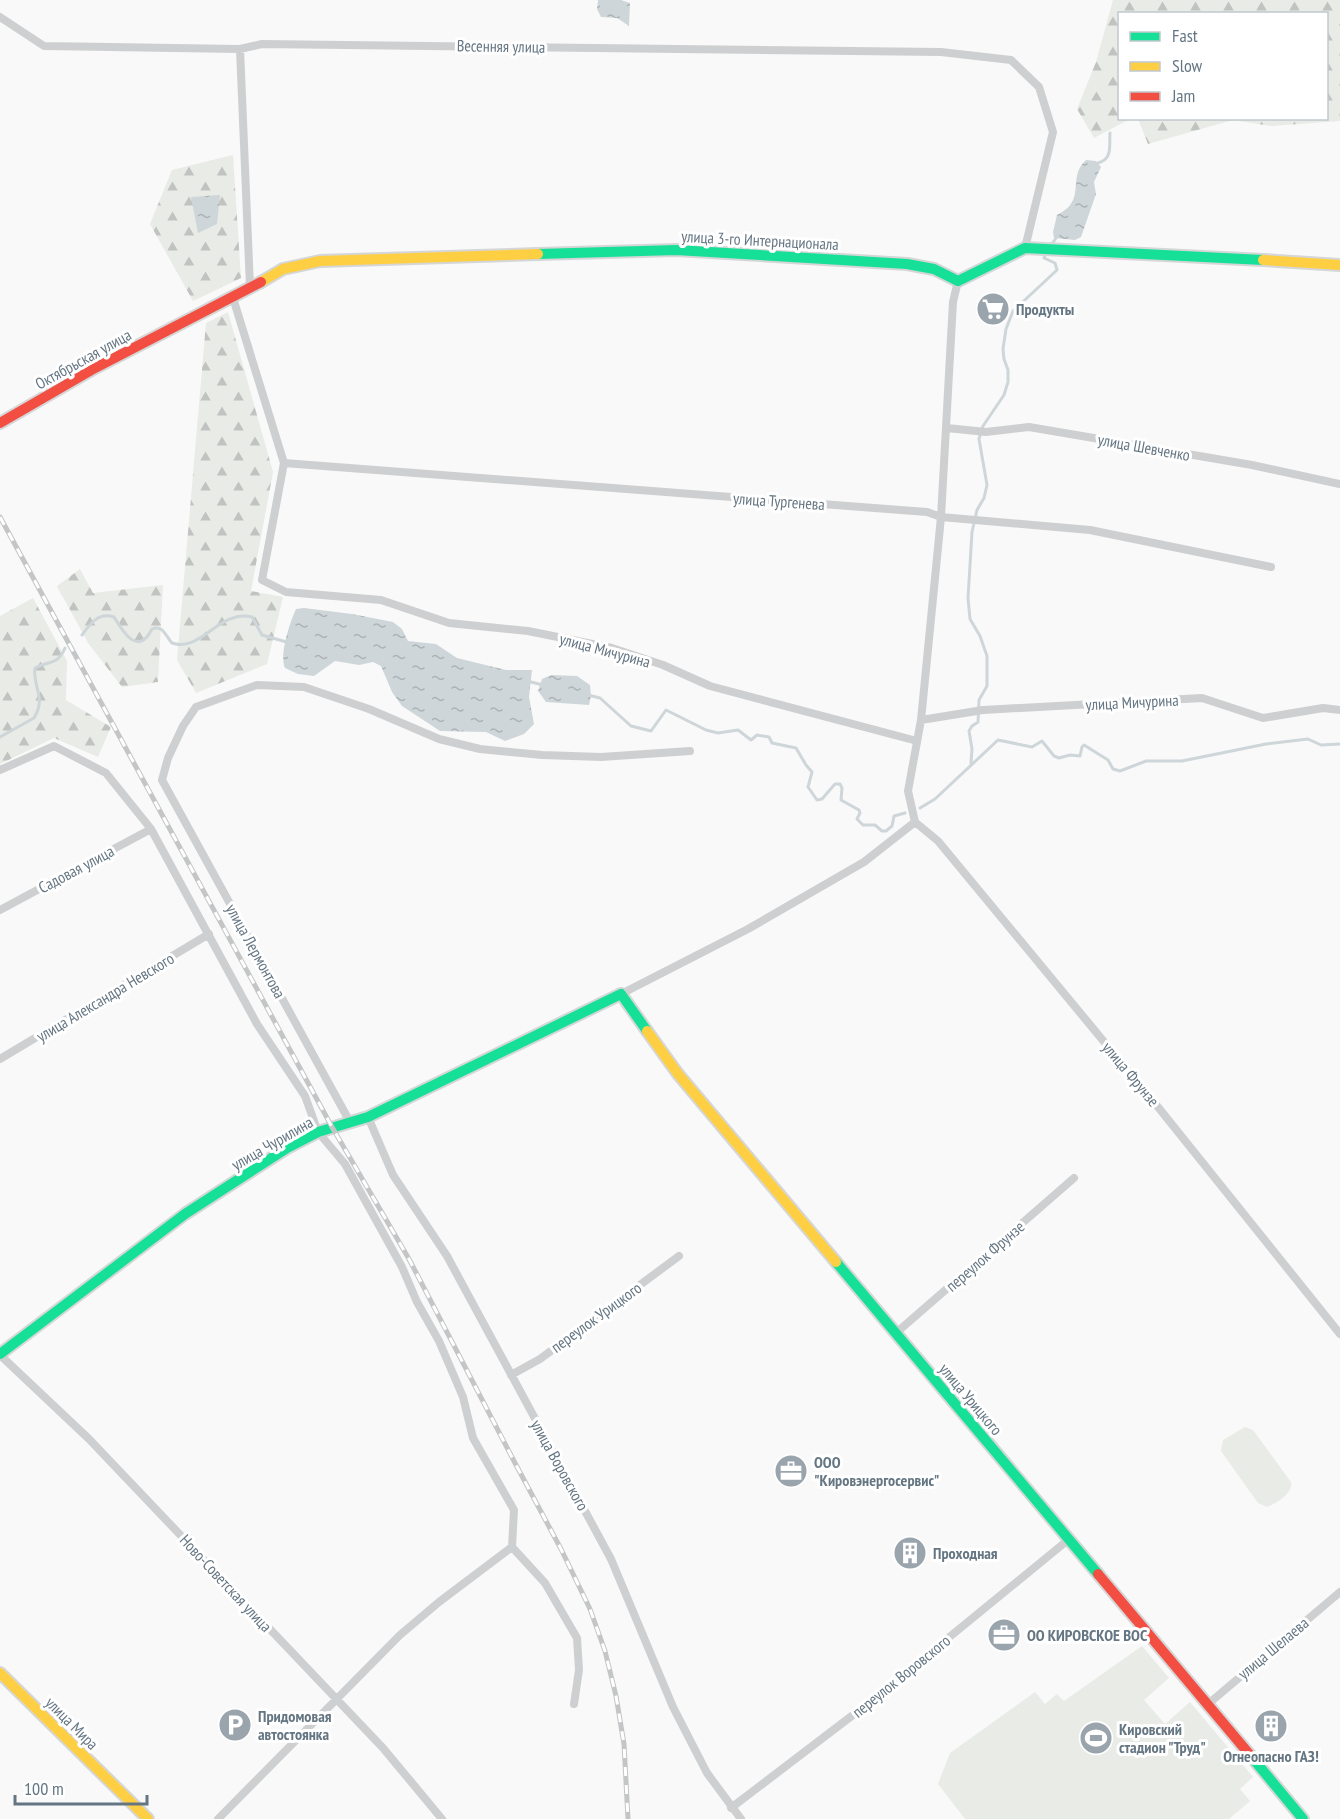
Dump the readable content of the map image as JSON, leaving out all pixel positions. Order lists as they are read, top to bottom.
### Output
{
  "streets": {
    "street": [
      "Весенняя улица",
      "улица 3-го Интернационала",
      "Октябрьская улица",
      "улица Шевченко",
      "улица Тургенева",
      "улица Мичурина",
      "Садовая улица",
      "улица Лермонтова",
      "улица Александра Невского",
      "улица Фрунзе",
      "улица Чурилина",
      "переулок Фрунзе",
      "переулок Урицкого",
      "улица Урицкого",
      "улица Воровского",
      "Ново-Советская улица",
      "улица Шелаева",
      "переулок Воровского",
      "улица Мира"
    ]
  },
  "crossings": [
    ["улица 3-го Интернационала", "Октябрьская улица"],
    ["улица Тургенева", "улица Мичурина"],
    ["улица Лермонтова", "улица Чурилина"],
    ["улица Чурилина", "улица Урицкого"],
    ["улица Чурилина", "улица Воровского"],
    ["улица Чурилина", "Ново-Советская улица"],
    ["переулок Фрунзе", "улица Урицкого"],
    ["переулок Урицкого", "улица Воровского"],
    ["улица Урицкого", "улица Шелаева"],
    ["улица Урицкого", "переулок Воровского"],
    ["улица Воровского", "переулок Воровского"]
  ],
  "places": {
    "supermarket": ["Продукты"],
    "office": ["ООО \"Кировэнергосервис\"", "ОО КИРОВСКОЕ ВОС"],
    "building": ["Проходная", "Огнеопасно ГАЗ!"],
    "parking": ["Придомовая автостоянка"],
    "sports": ["Кировский стадион \"Труд\""]
  },
  "legend": ["Fast", "Slow", "Jam"],
  "scale_bar": "100 m"
}
